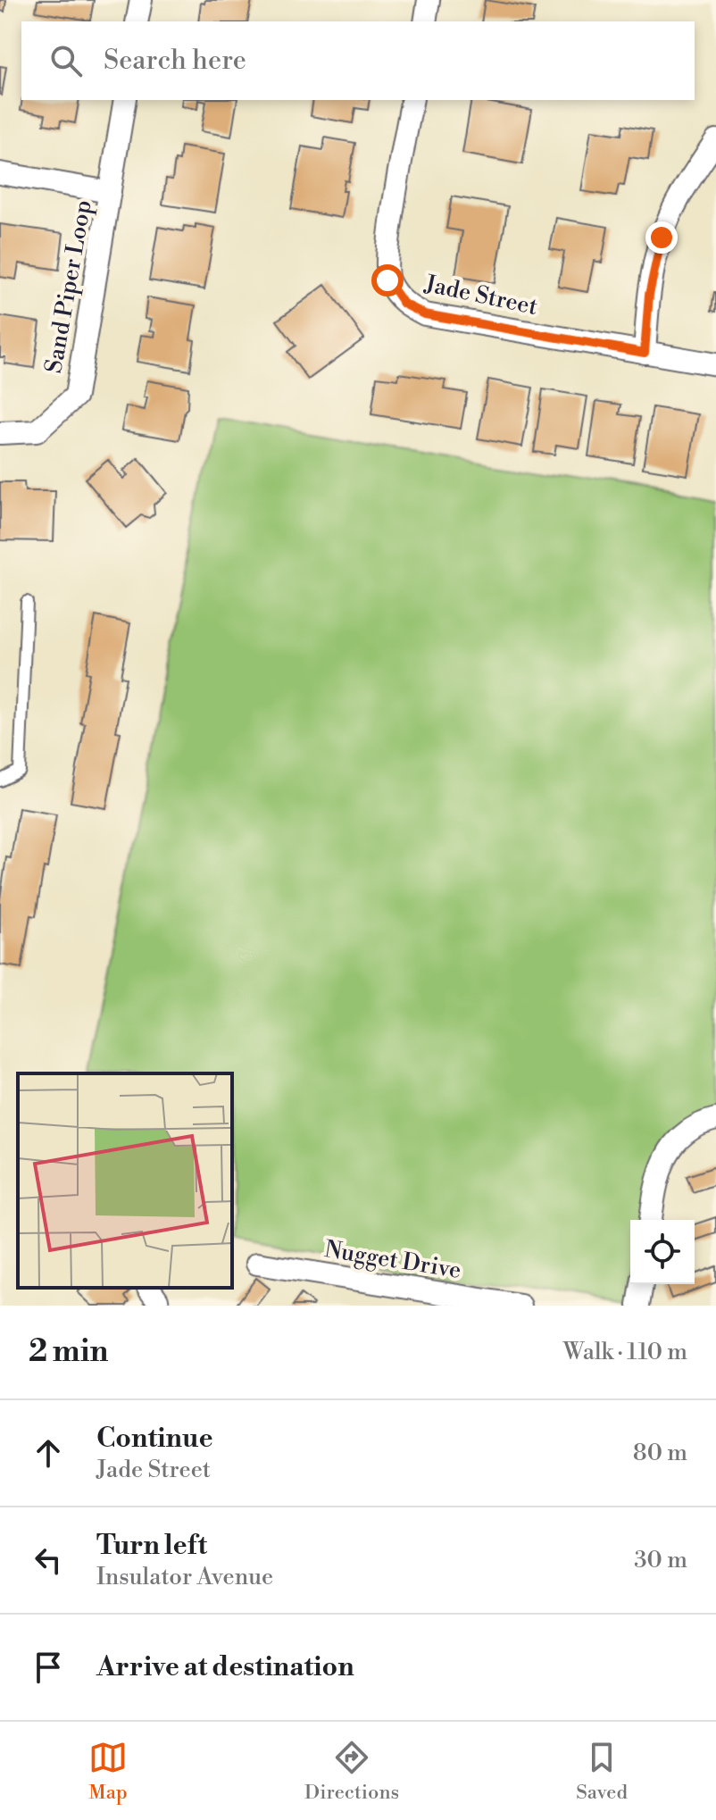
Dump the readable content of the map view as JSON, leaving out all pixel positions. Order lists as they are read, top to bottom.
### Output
{
  "streets": {
    "street": ["Sand Piper Loop", "Jade Street", "Nugget Drive"]
  },
  "page": {
    "search": "Search here",
    "heading": ["2 min", "Walk · 110 m"],
    "list": [
      ["Continue", "Jade Street", "80 m"],
      ["Turn left", "Insulator Avenue", "30 m"],
      "Arrive at destination"
    ],
    "nav": ["Map", "Directions", "Saved"]
  }
}
